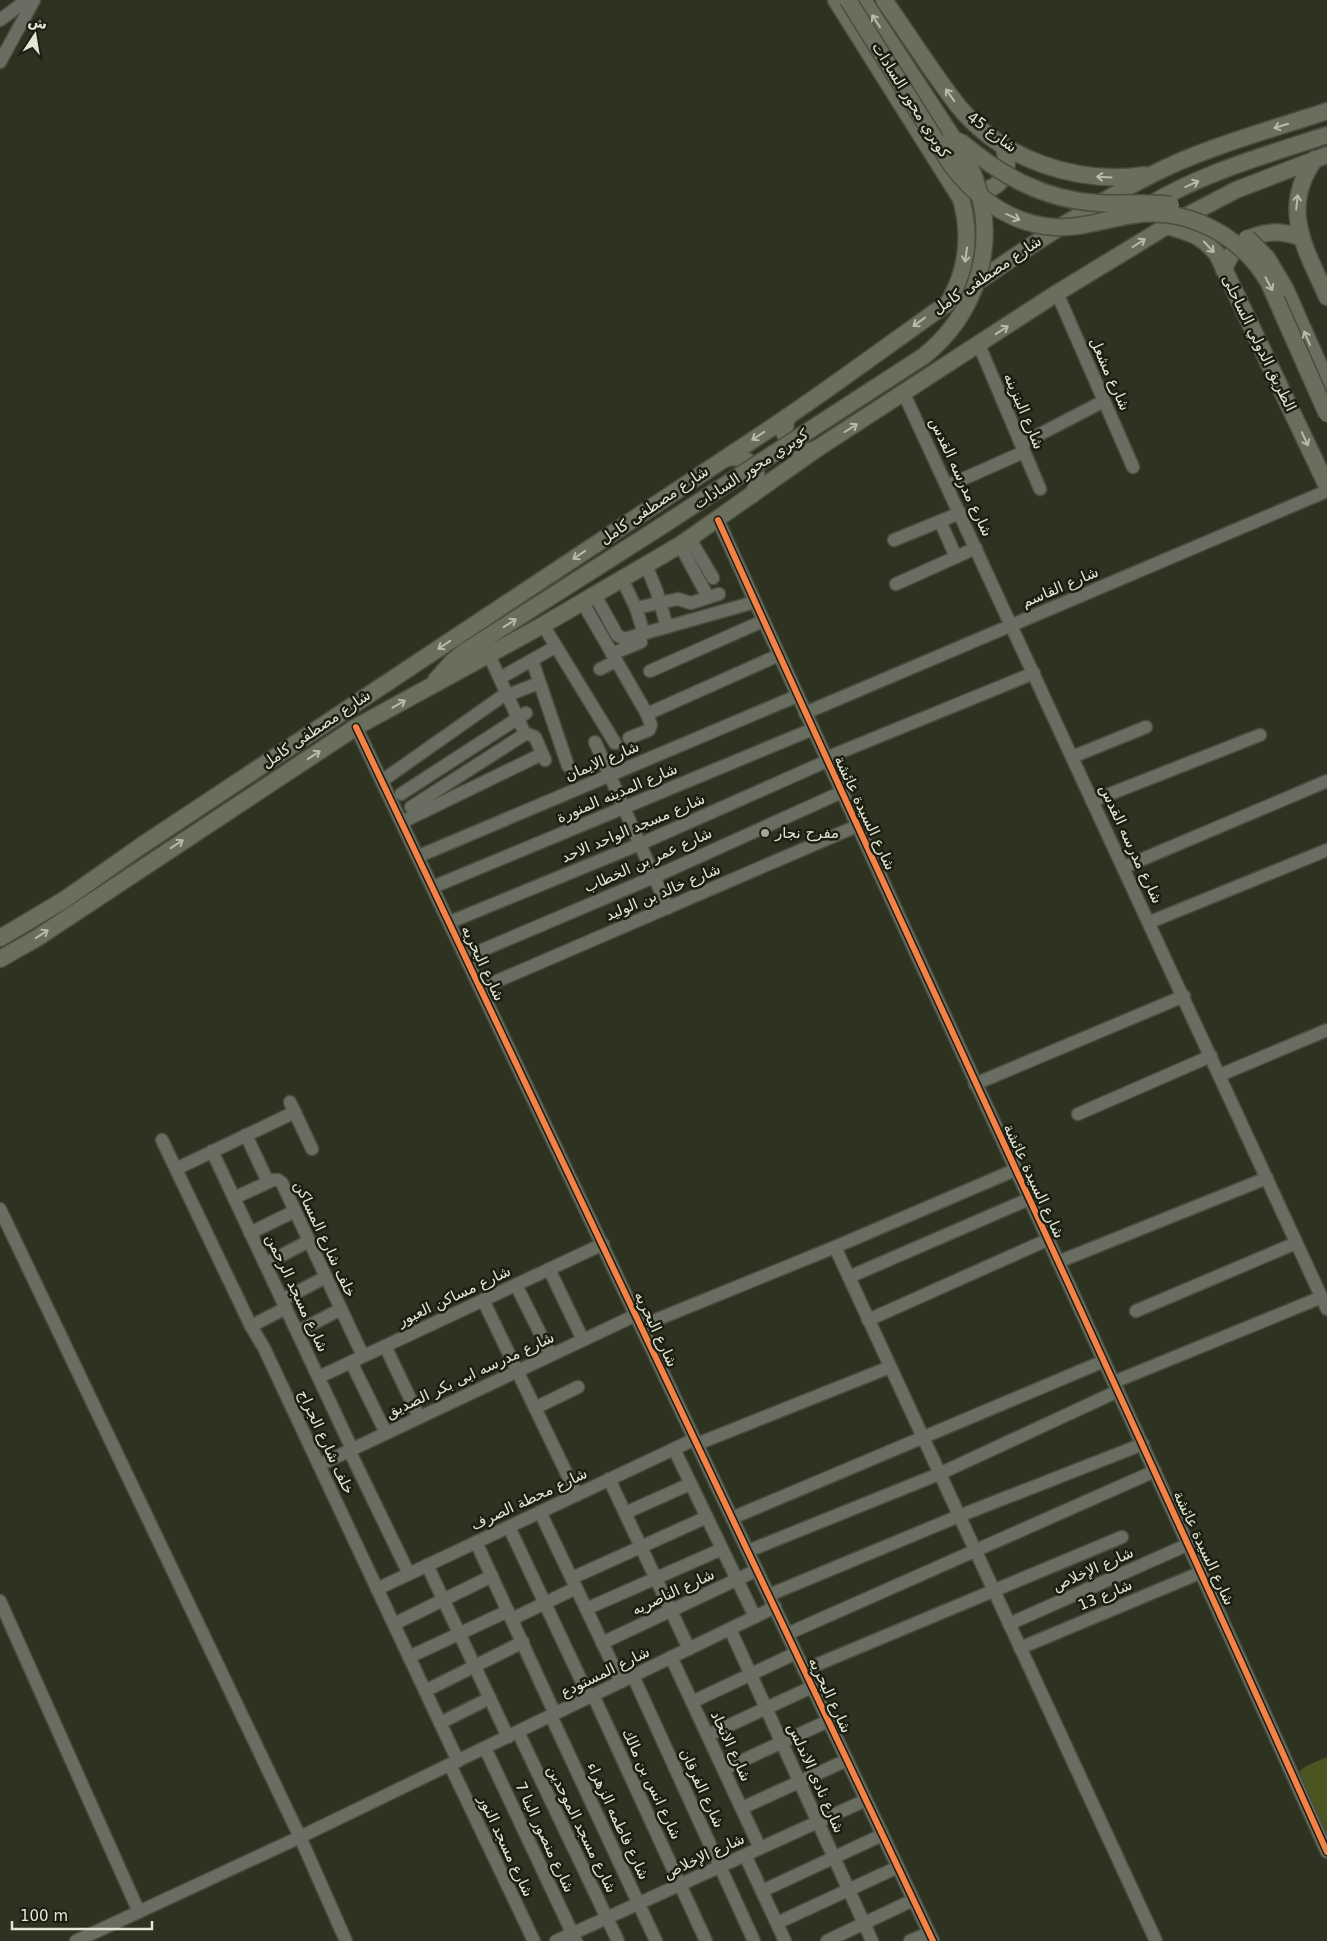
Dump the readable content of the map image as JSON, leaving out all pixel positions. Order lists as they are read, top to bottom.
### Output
{
  "streets": {
    "main road": [
      "كوبري محور السادات",
      "شارع 45",
      "شارع مصطفى كامل",
      "الطريق الدولي الساحلى"
    ],
    "street": [
      "شارع مشعل",
      "شارع البنزينه",
      "شارع مدرسه القدس",
      "شارع القاسم",
      "شارع الايمان",
      "شارع المدينه المنورة",
      "شارع السيدة عائشة",
      "شارع مسجد الواحد الاحد",
      "شارع عمر بن الخطاب",
      "شارع خالد بن الوليد",
      "شارع البحريه",
      "خلف شارع المساكن",
      "شارع مسجد الرحمن",
      "شارع مساكن العبور",
      "شارع مدرسه ابى بكر الصديق",
      "خلف شارع الجراج",
      "شارع محطة الصرف",
      "شارع الإخلاص",
      "شارع الناصريه",
      "شارع 13",
      "شارع المستودع",
      "شارع الاتحاد",
      "شارع نادى الاندلس",
      "شارع انس بن مالك",
      "شارع الفرقان",
      "شارع فاطمه الزهراء",
      "شارع مسجد الموحدين",
      "شارع منصور البنا 7",
      "شارع مسجد النور"
    ]
  },
  "crossings": [
    ["كوبري محور السادات", "شارع مصطفى كامل"],
    ["شارع 45", "شارع مصطفى كامل"],
    ["شارع مصطفى كامل", "الطريق الدولي الساحلى"],
    ["شارع مصطفى كامل", "شارع مشعل"],
    ["شارع مصطفى كامل", "شارع البنزينه"],
    ["شارع مصطفى كامل", "شارع مدرسه القدس"],
    ["شارع مصطفى كامل", "شارع السيدة عائشة"],
    ["شارع مصطفى كامل", "شارع البحريه"],
    ["شارع مدرسه القدس", "شارع القاسم"],
    ["شارع مدرسه القدس", "شارع مسجد الواحد الاحد"],
    ["شارع القاسم", "شارع السيدة عائشة"],
    ["شارع الايمان", "شارع السيدة عائشة"],
    ["شارع الايمان", "شارع البحريه"],
    ["شارع المدينه المنورة", "شارع السيدة عائشة"],
    ["شارع المدينه المنورة", "شارع البحريه"],
    ["شارع السيدة عائشة", "شارع مسجد الواحد الاحد"],
    ["شارع السيدة عائشة", "شارع عمر بن الخطاب"],
    ["شارع السيدة عائشة", "شارع خالد بن الوليد"],
    ["شارع السيدة عائشة", "شارع مدرسه ابى بكر الصديق"],
    ["شارع السيدة عائشة", "شارع الإخلاص"],
    ["شارع السيدة عائشة", "شارع 13"],
    ["شارع مسجد الواحد الاحد", "شارع البحريه"],
    ["شارع عمر بن الخطاب", "شارع البحريه"],
    ["شارع خالد بن الوليد", "شارع البحريه"],
    ["شارع البحريه", "شارع مساكن العبور"],
    ["شارع البحريه", "شارع مدرسه ابى بكر الصديق"],
    ["شارع البحريه", "شارع محطة الصرف"],
    ["شارع البحريه", "شارع الإخلاص"],
    ["شارع البحريه", "شارع الناصريه"],
    ["شارع البحريه", "شارع المستودع"],
    ["خلف شارع المساكن", "شارع مسجد الرحمن"],
    ["خلف شارع المساكن", "شارع مساكن العبور"],
    ["خلف شارع المساكن", "شارع مدرسه ابى بكر الصديق"],
    ["شارع مسجد الرحمن", "شارع مساكن العبور"],
    ["شارع مسجد الرحمن", "شارع مدرسه ابى بكر الصديق"],
    ["شارع مسجد الرحمن", "شارع محطة الصرف"],
    ["شارع مدرسه ابى بكر الصديق", "خلف شارع الجراج"],
    ["خلف شارع الجراج", "شارع محطة الصرف"],
    ["خلف شارع الجراج", "شارع المستودع"],
    ["خلف شارع الجراج", "شارع مسجد النور"],
    ["شارع محطة الصرف", "شارع انس بن مالك"],
    ["شارع محطة الصرف", "شارع فاطمه الزهراء"],
    ["شارع محطة الصرف", "شارع مسجد الموحدين"],
    ["شارع الإخلاص", "شارع الاتحاد"],
    ["شارع الإخلاص", "شارع نادى الاندلس"],
    ["شارع الإخلاص", "شارع انس بن مالك"],
    ["شارع الإخلاص", "شارع الفرقان"],
    ["شارع الإخلاص", "شارع فاطمه الزهراء"],
    ["شارع الإخلاص", "شارع مسجد الموحدين"],
    ["شارع الإخلاص", "شارع منصور البنا 7"],
    ["شارع المستودع", "شارع الاتحاد"],
    ["شارع المستودع", "شارع نادى الاندلس"],
    ["شارع المستودع", "شارع انس بن مالك"],
    ["شارع المستودع", "شارع الفرقان"],
    ["شارع المستودع", "شارع فاطمه الزهراء"],
    ["شارع المستودع", "شارع مسجد الموحدين"],
    ["شارع المستودع", "شارع منصور البنا 7"],
    ["شارع المستودع", "شارع مسجد النور"]
  ],
  "one_way": ["الطريق الدولي الساحلى"],
  "places": ["مفرح نجار"],
  "scale_bar": "100 m",
  "north": "top"
}
